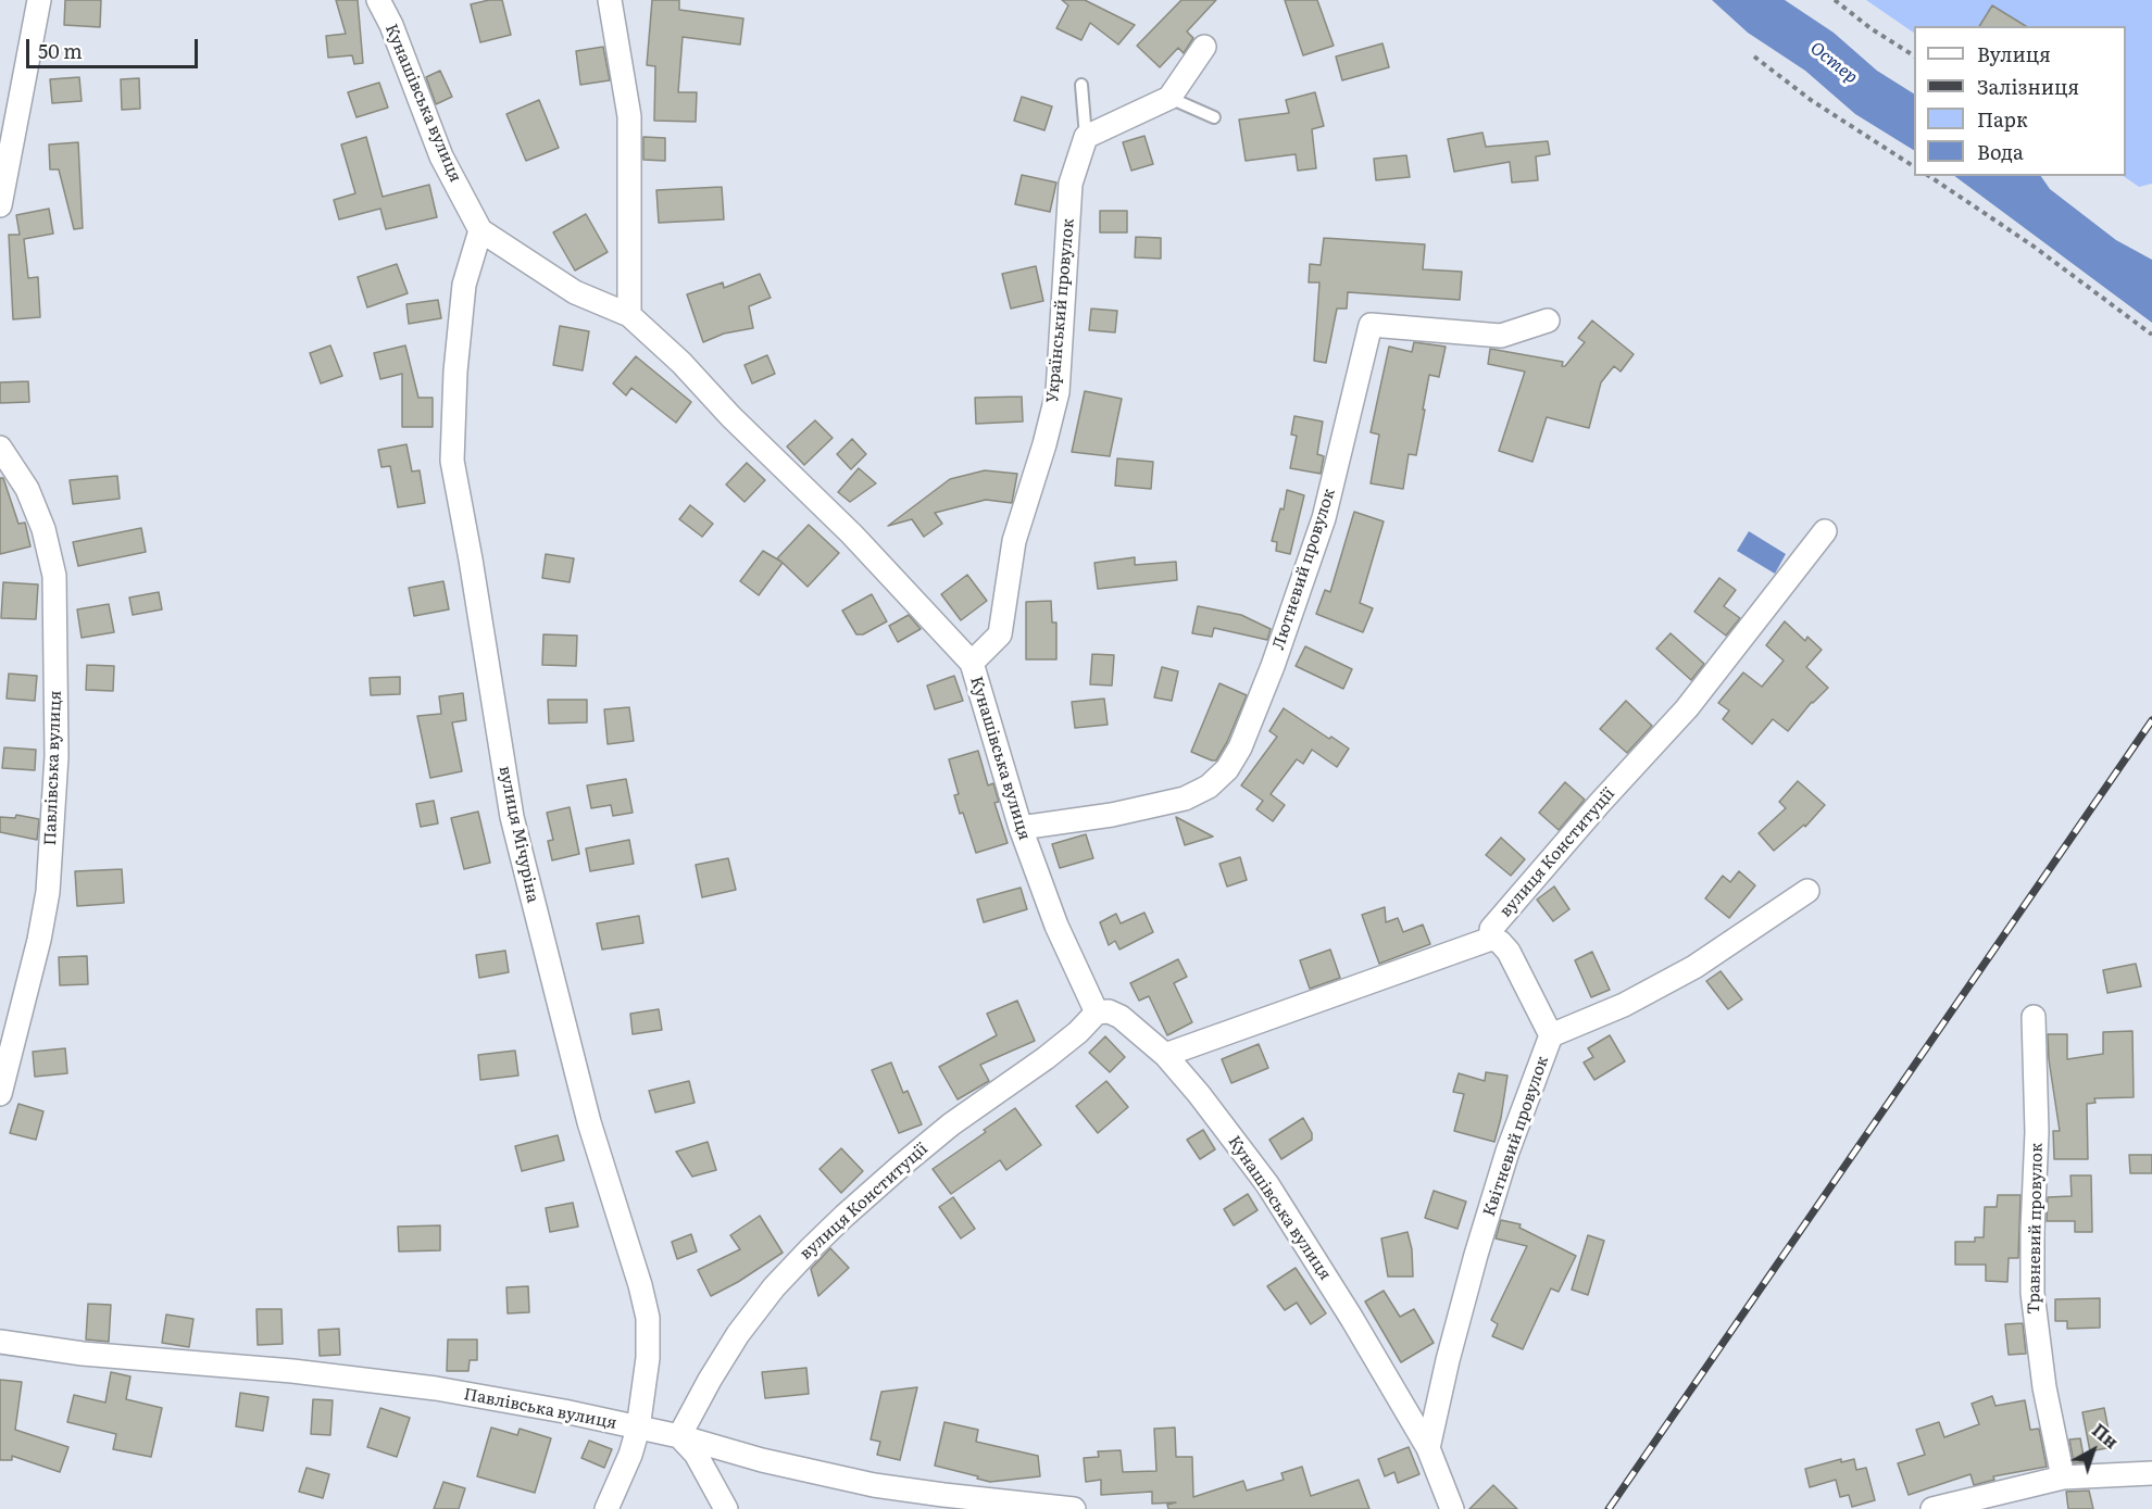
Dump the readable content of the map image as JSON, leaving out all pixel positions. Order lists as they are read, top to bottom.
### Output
{
  "streets": {
    "street": [
      "Кунашівська вулиця",
      "Український провулок",
      "Лютневий провулок",
      "Павлівська вулиця",
      "вулиця Мічуріна",
      "вулиця Конституції",
      "Квітневий провулок",
      "Травневий провулок"
    ]
  },
  "crossings": [
    ["Кунашівська вулиця", "Український провулок"],
    ["Кунашівська вулиця", "Лютневий провулок"],
    ["Кунашівська вулиця", "вулиця Мічуріна"],
    ["Кунашівська вулиця", "вулиця Конституції"],
    ["Кунашівська вулиця", "Квітневий провулок"],
    ["Павлівська вулиця", "вулиця Мічуріна"],
    ["Павлівська вулиця", "вулиця Конституції"]
  ],
  "water": ["Остер"],
  "legend": [
    "Вулиця",
    "Залізниця",
    "Парк",
    "Вода"
  ],
  "scale_bar": "50 m",
  "north": "top right"
}
